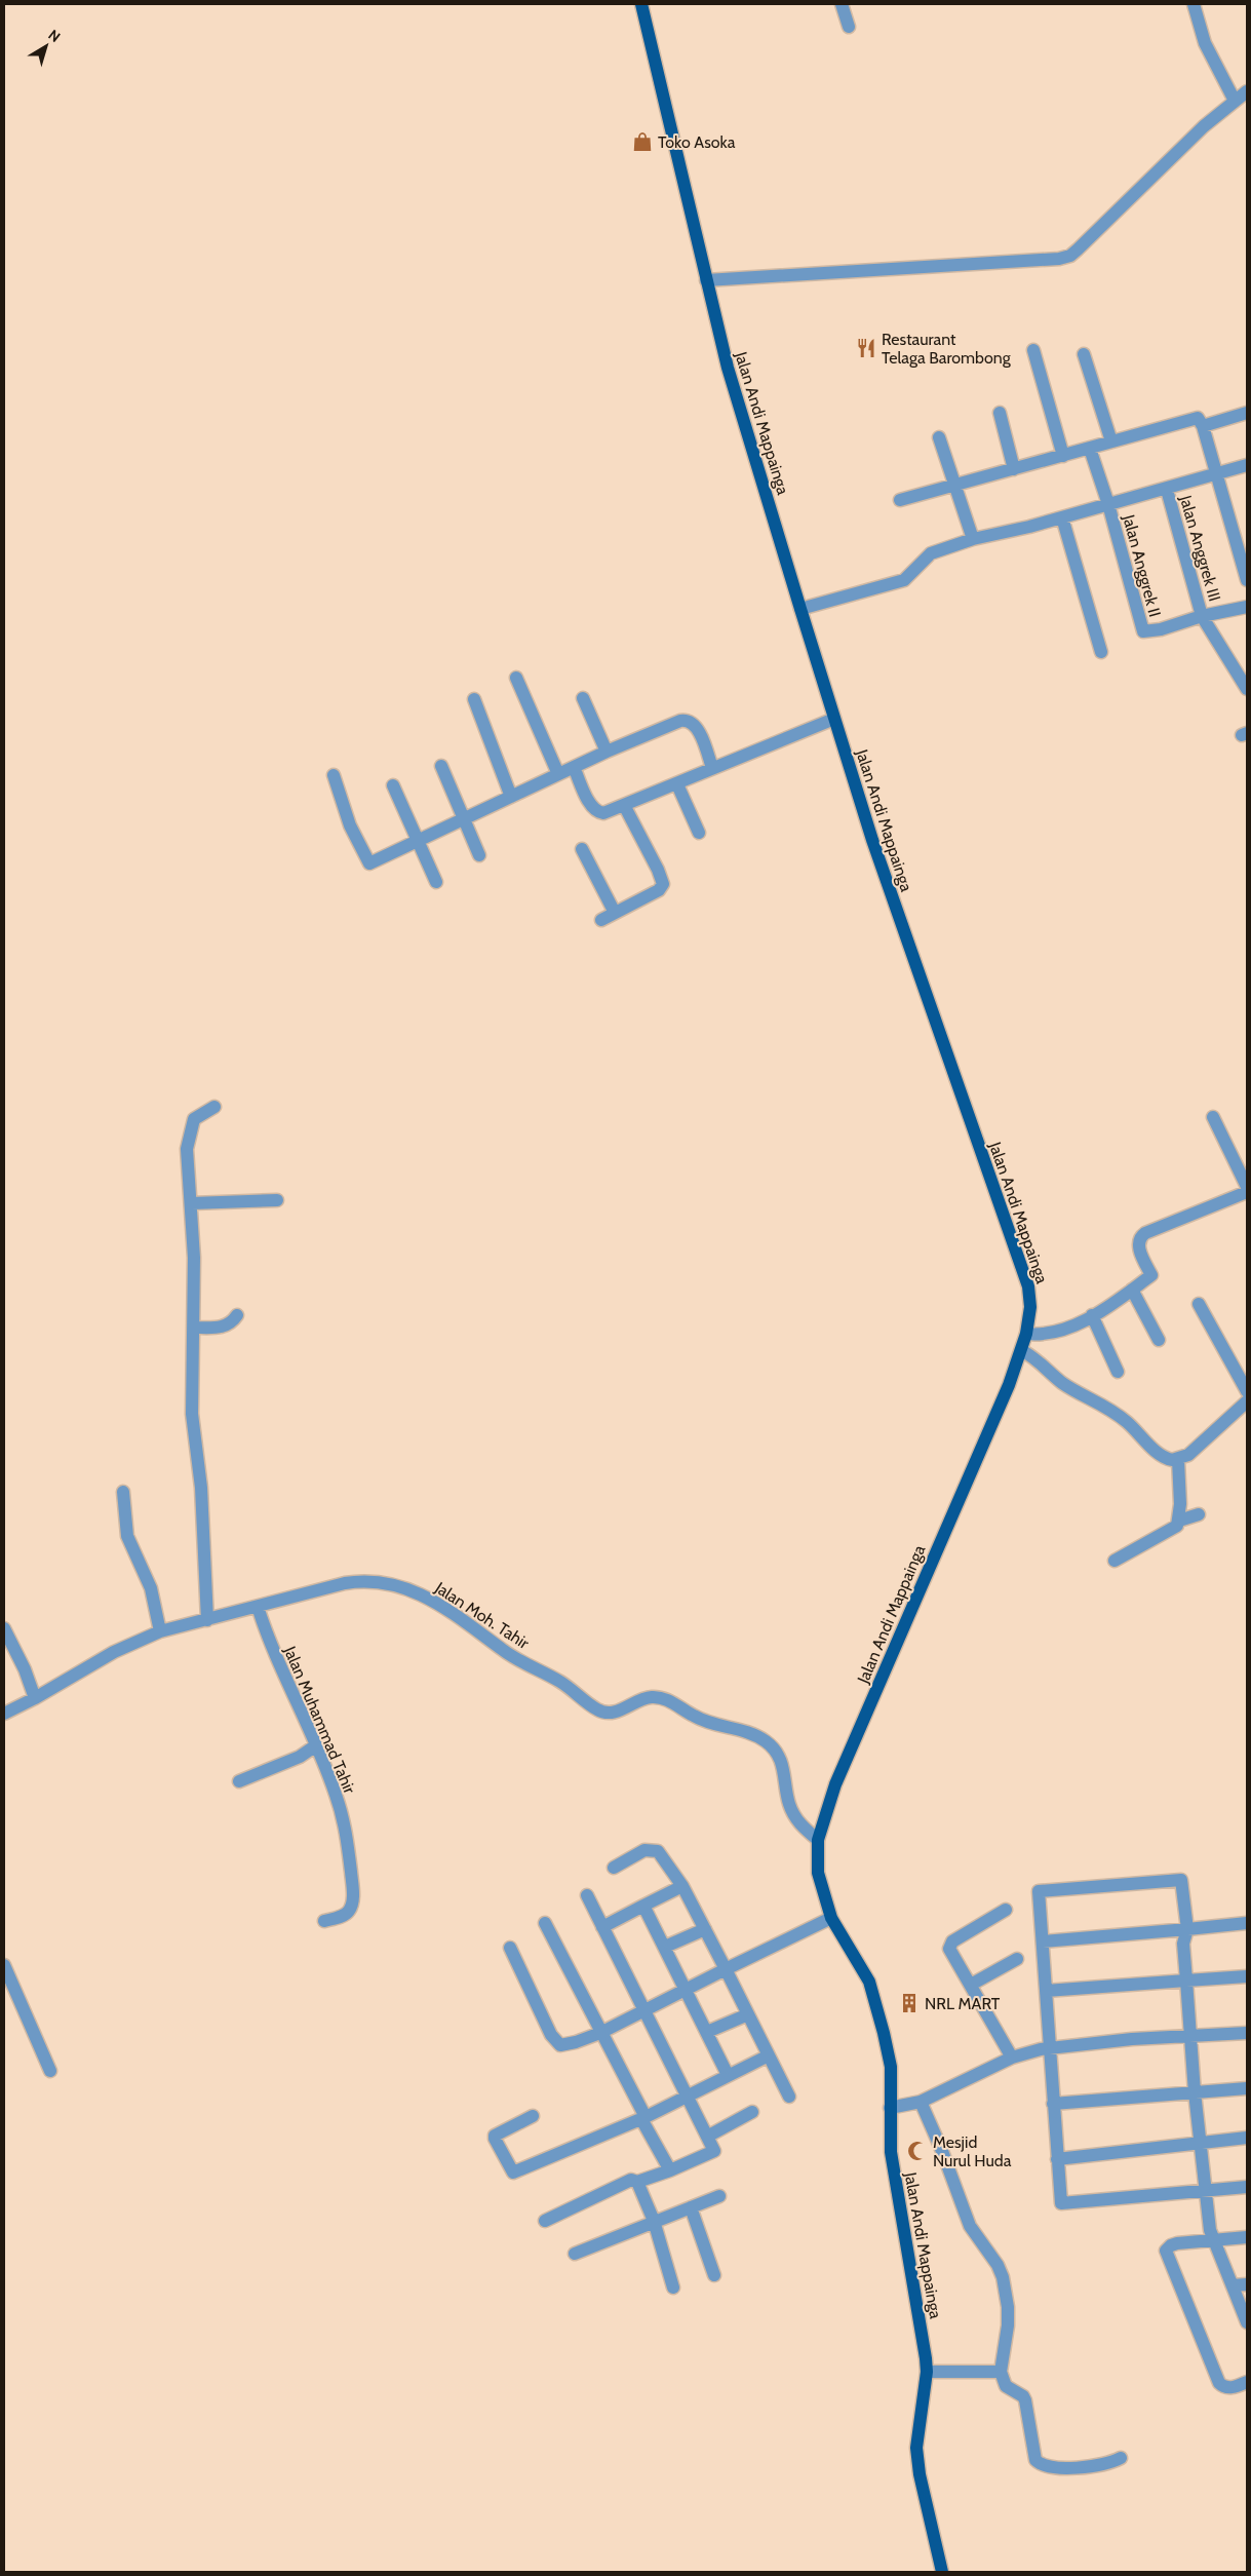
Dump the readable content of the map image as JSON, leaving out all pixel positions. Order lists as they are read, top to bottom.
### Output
{
  "streets": {
    "main road": ["Jalan Andi Mappainga"],
    "street": [
      "Jalan Anggrek III",
      "Jalan Anggrek II",
      "Jalan Moh. Tahir",
      "Jalan Muhammad Tahir"
    ]
  },
  "crossings": [
    ["Jalan Andi Mappainga", "Jalan Moh. Tahir"],
    ["Jalan Anggrek III", "Jalan Anggrek II"],
    ["Jalan Moh. Tahir", "Jalan Muhammad Tahir"]
  ],
  "places": {
    "shop": ["Toko Asoka"],
    "restaurant": ["Restaurant Telaga Barombong"],
    "building": ["NRL MART"],
    "mosque": ["Mesjid Nurul Huda"]
  },
  "north": "top right"
}
